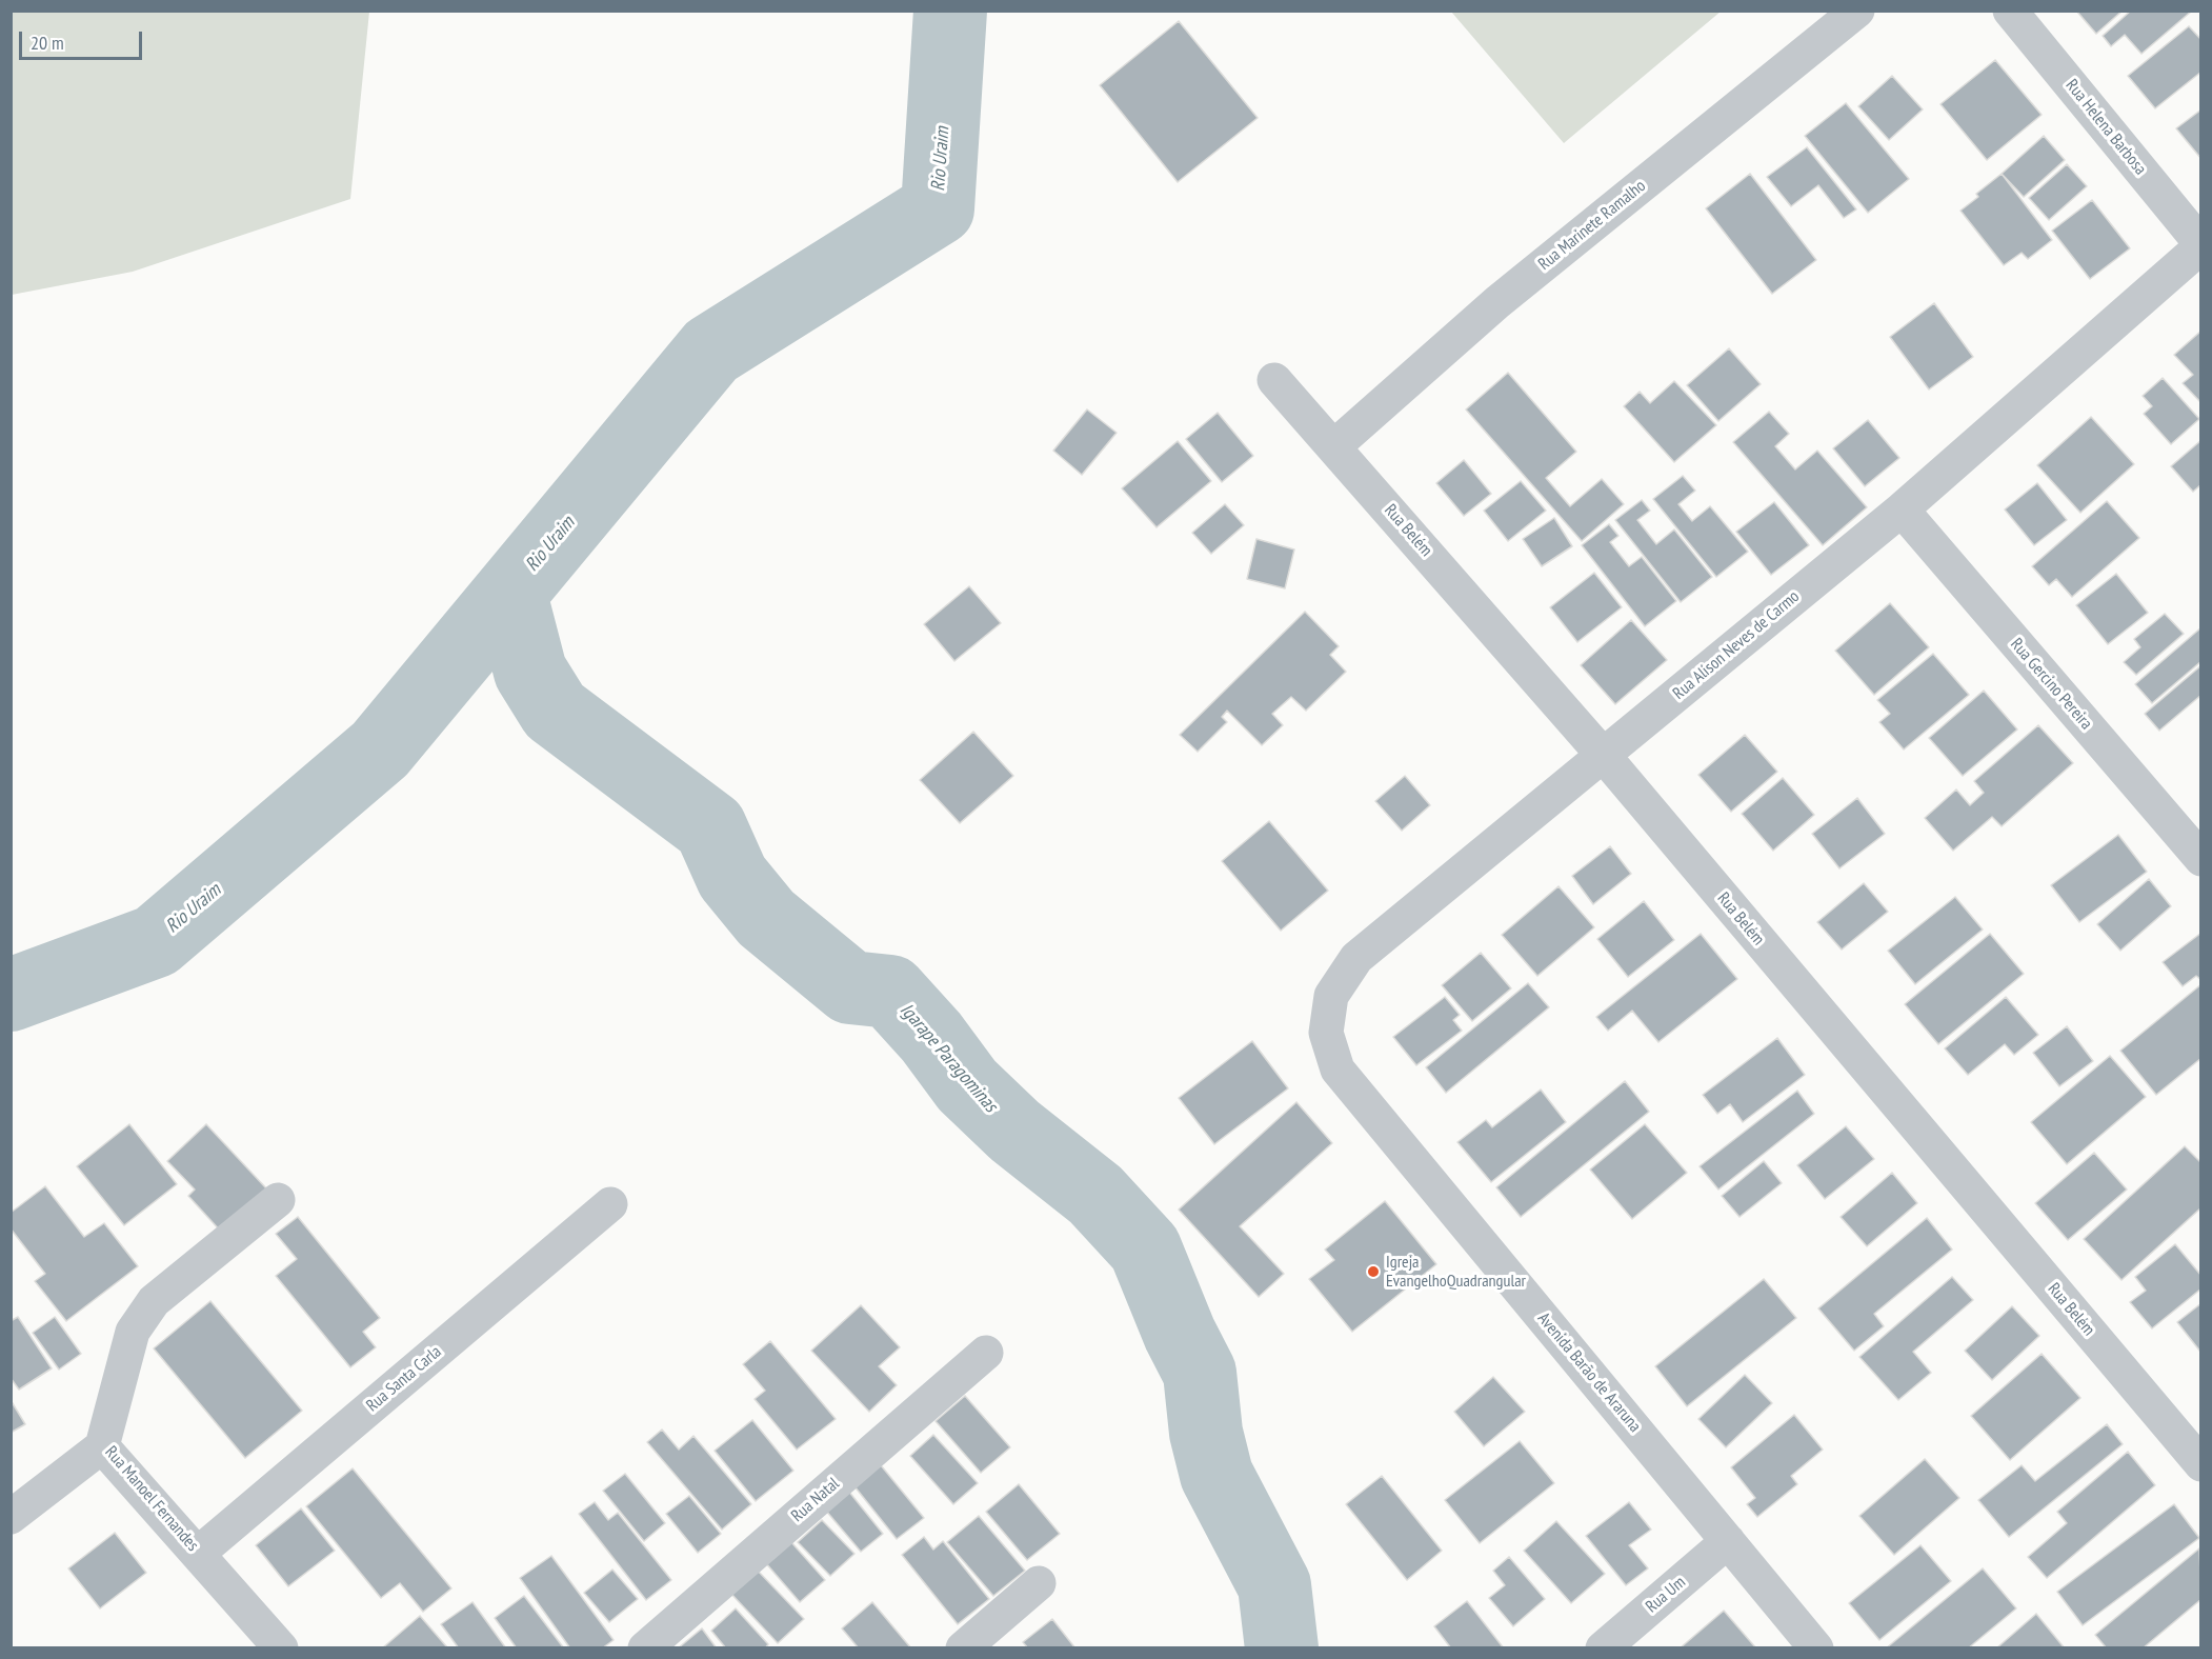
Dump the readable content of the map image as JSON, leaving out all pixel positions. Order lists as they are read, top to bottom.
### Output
{
  "streets": {
    "street": [
      "Rua Helena Barbosa",
      "Rua Marinete Ramalho",
      "Rua Belém",
      "Rua Alison Neves de Carmo",
      "Rua Gercino Pereira",
      "Avenida Barão de Araruna",
      "Rua Santa Carla",
      "Rua Manoel Fernandes",
      "Rua Natal",
      "Rua Um"
    ]
  },
  "crossings": [
    ["Rua Helena Barbosa", "Rua Alison Neves de Carmo"],
    ["Rua Marinete Ramalho", "Rua Belém"],
    ["Rua Belém", "Rua Alison Neves de Carmo"],
    ["Rua Alison Neves de Carmo", "Rua Gercino Pereira"],
    ["Rua Alison Neves de Carmo", "Avenida Barão de Araruna"],
    ["Avenida Barão de Araruna", "Rua Um"],
    ["Rua Santa Carla", "Rua Manoel Fernandes"]
  ],
  "water": ["Rio Uraim", "Igarape Paragominas"],
  "places": ["Igreja EvangelhoQuadrangular"],
  "scale_bar": "20 m"
}
